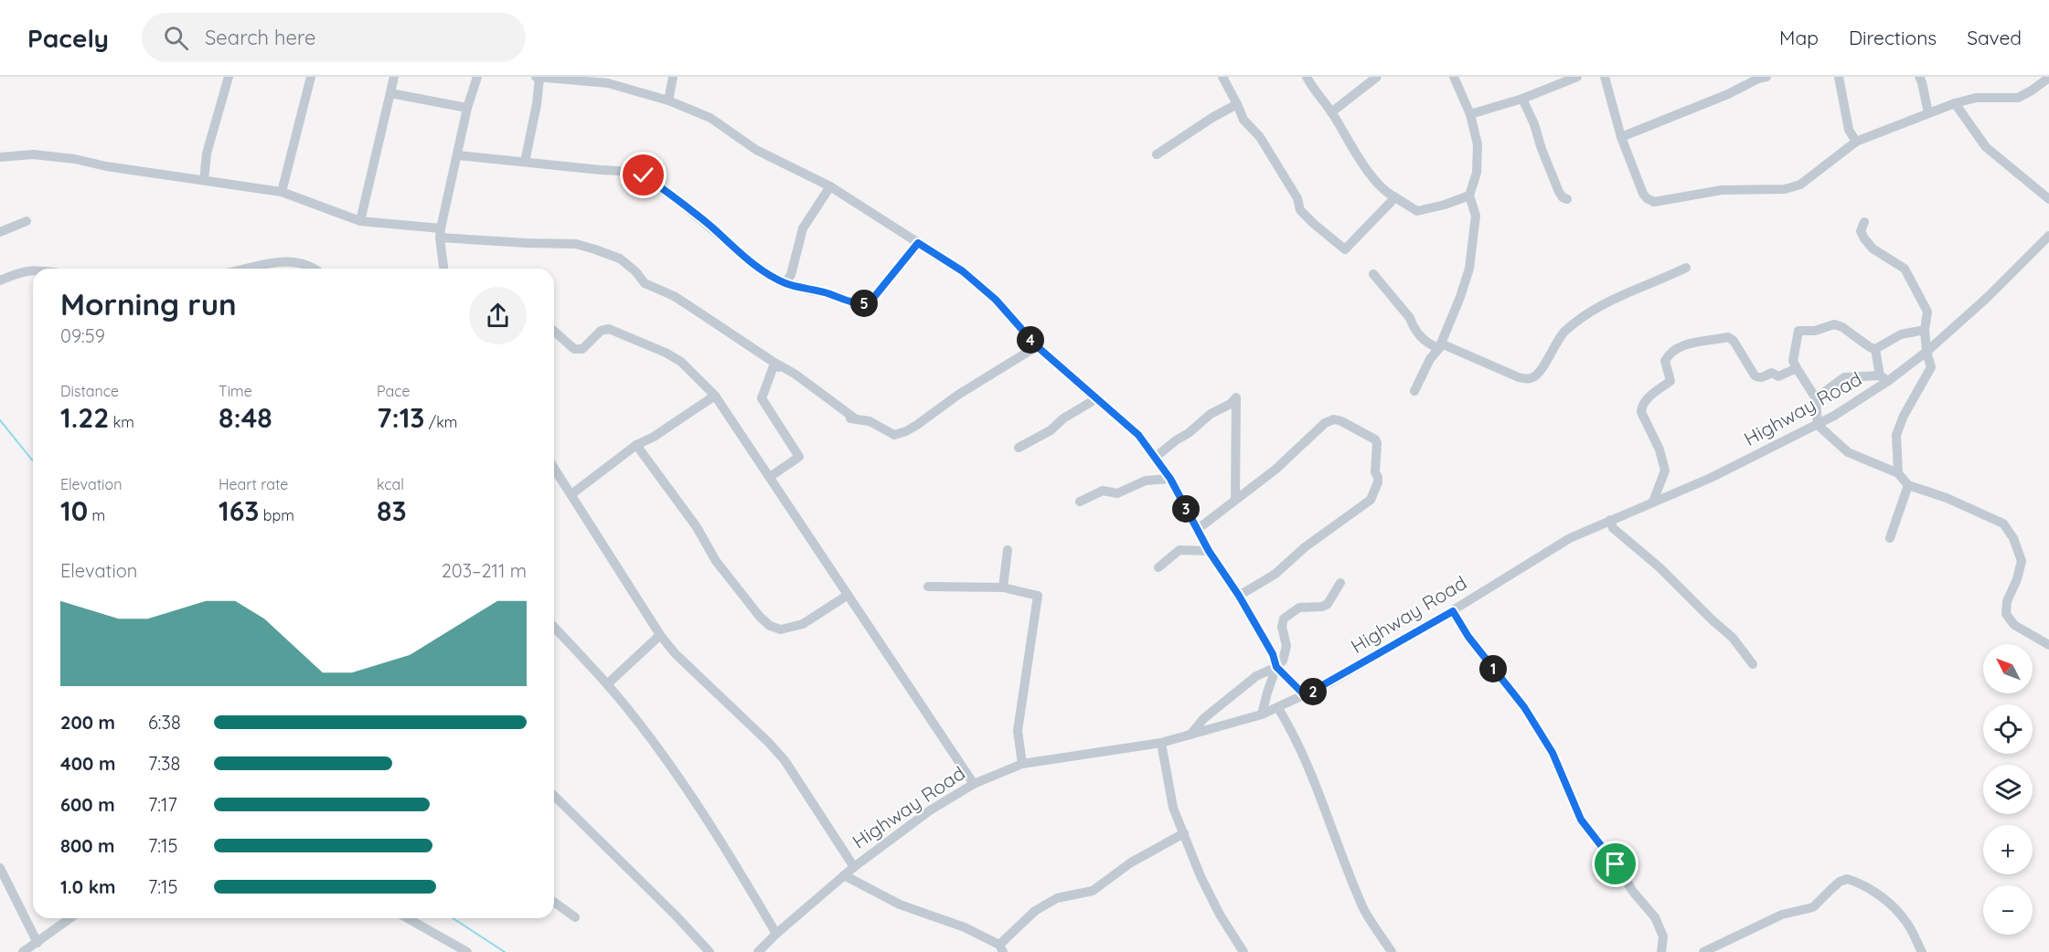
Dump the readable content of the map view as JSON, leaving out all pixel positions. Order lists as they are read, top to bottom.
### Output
{
  "streets": {
    "street": ["Highway Road"]
  },
  "north": "top left",
  "page": {
    "header": "Pacely",
    "search": "Search here",
    "nav": ["Map", "Directions", "Saved"],
    "heading": ["Morning run", "09:59"],
    "pins": [
      "5",
      "4",
      "3",
      "1",
      "2"
    ],
    "stats": [
      ["Distance", "1.22 km"],
      ["Time", "8:48"],
      ["Pace", "7:13 /km"],
      ["Elevation", "10 m"],
      ["Heart rate", "163 bpm"],
      ["kcal", "83"]
    ],
    "chart": ["Elevation", "203–211 m"],
    "map_buttons": ["+", "−"],
    "list": [
      {
        "name": "200 m",
        "note": "6:38"
      },
      {
        "name": "400 m",
        "note": "7:38"
      },
      {
        "name": "600 m",
        "note": "7:17"
      },
      {
        "name": "800 m",
        "note": "7:15"
      },
      {
        "name": "1.0 km",
        "note": "7:15"
      }
    ]
  }
}
